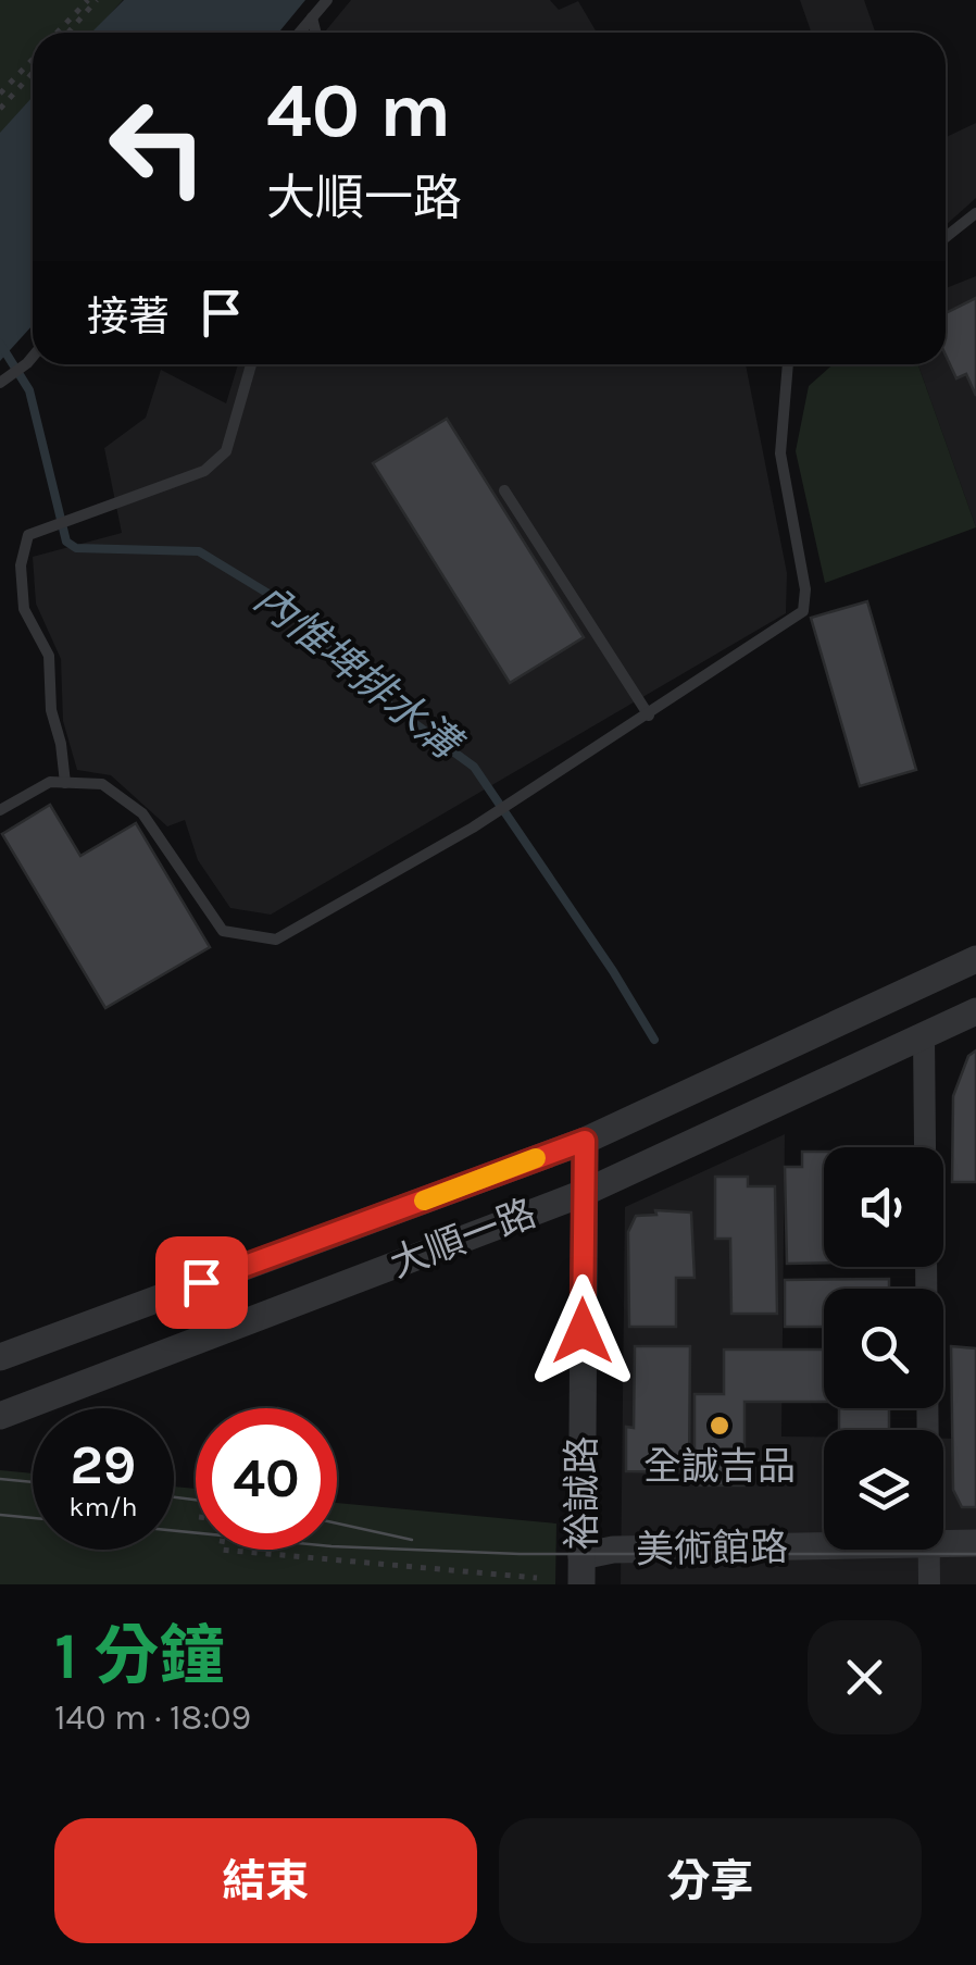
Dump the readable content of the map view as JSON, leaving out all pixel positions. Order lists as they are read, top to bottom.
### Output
{
  "streets": {
    "street": ["大順一路", "裕誠路", "美術館路"]
  },
  "crossings": [
    ["大順一路", "裕誠路"],
    ["裕誠路", "美術館路"]
  ],
  "water": ["內惟埤排水溝"],
  "places": ["全誠吉品"],
  "page": {
    "turn": ["40 m", "大順一路"],
    "then": "接著",
    "speed": "29 km/h",
    "limit": "40",
    "heading": ["1 分鐘", "140 m · 18:09"],
    "buttons": ["結束", "分享"]
  }
}
